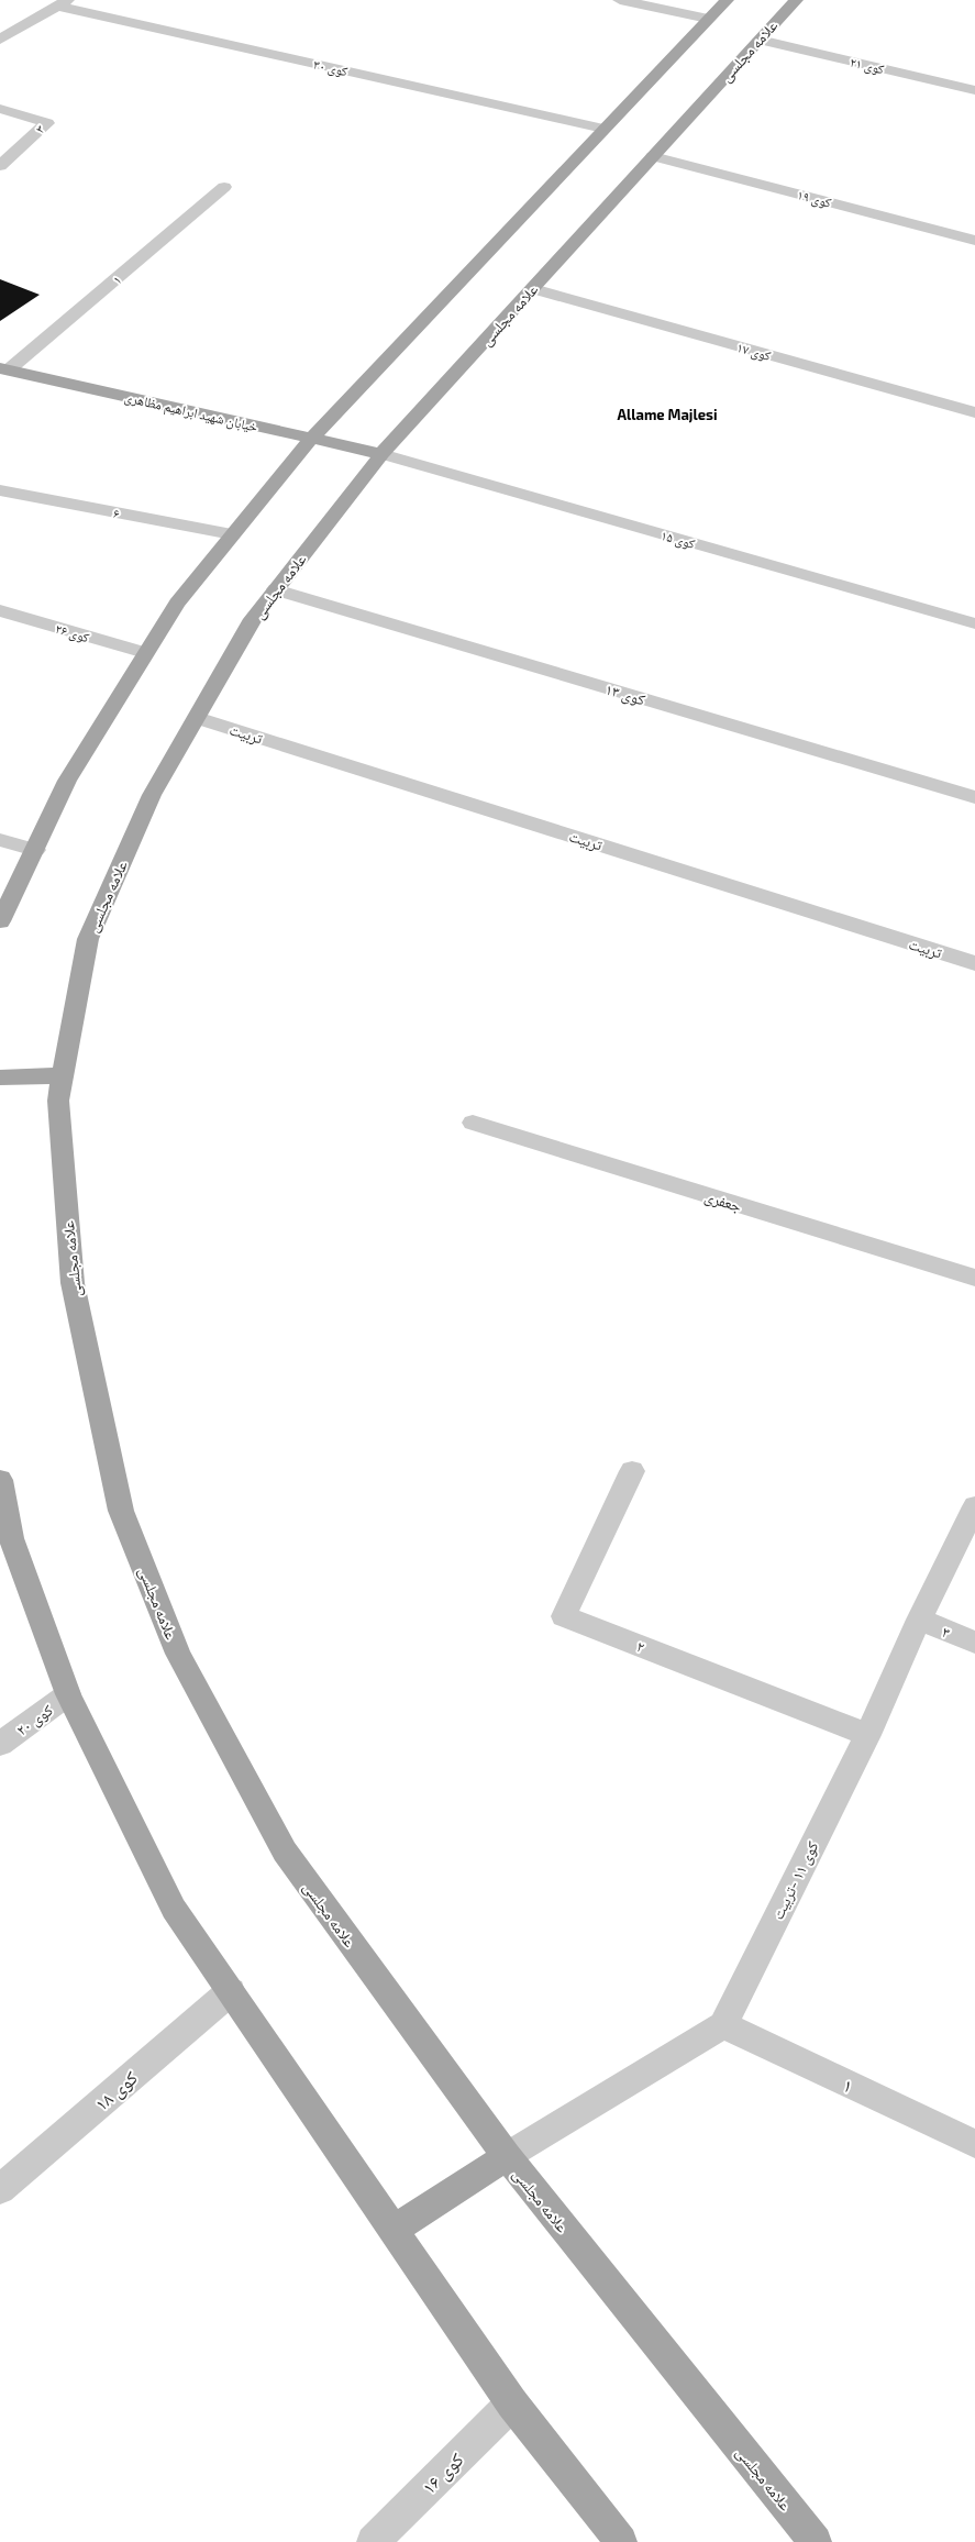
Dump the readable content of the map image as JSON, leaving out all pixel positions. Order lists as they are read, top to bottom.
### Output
{
  "streets": {
    "main road": ["علامه مجلسی", "خیابان شهید ابراهیم مظاهری"],
    "street": [
      "کوی ۲۱",
      "کوی ۳۰",
      "۳",
      "کوی ۱۹",
      "۱",
      "کوی ۱۷",
      "۶",
      "کوی ۱۵",
      "کوی ۲۶",
      "کوی ۱۳",
      "تربیت",
      "جعفری",
      "۲",
      "کوی ۲۰",
      "کوی ۱۱ -تربیت",
      "کوی ۱۸",
      "کوی ۱۶"
    ]
  },
  "crossings": [
    ["علامه مجلسی", "کوی ۲۱"],
    ["علامه مجلسی", "کوی ۱۹"],
    ["علامه مجلسی", "کوی ۱۷"],
    ["علامه مجلسی", "خیابان شهید ابراهیم مظاهری"],
    ["علامه مجلسی", "کوی ۱۵"],
    ["علامه مجلسی", "کوی ۱۳"],
    ["علامه مجلسی", "تربیت"],
    ["۳", "کوی ۱۱ -تربیت"],
    ["۱", "خیابان شهید ابراهیم مظاهری"],
    ["۱", "کوی ۱۱ -تربیت"],
    ["خیابان شهید ابراهیم مظاهری", "کوی ۱۵"],
    ["۲", "کوی ۱۱ -تربیت"]
  ],
  "districts": ["Allame Majlesi"]
}
